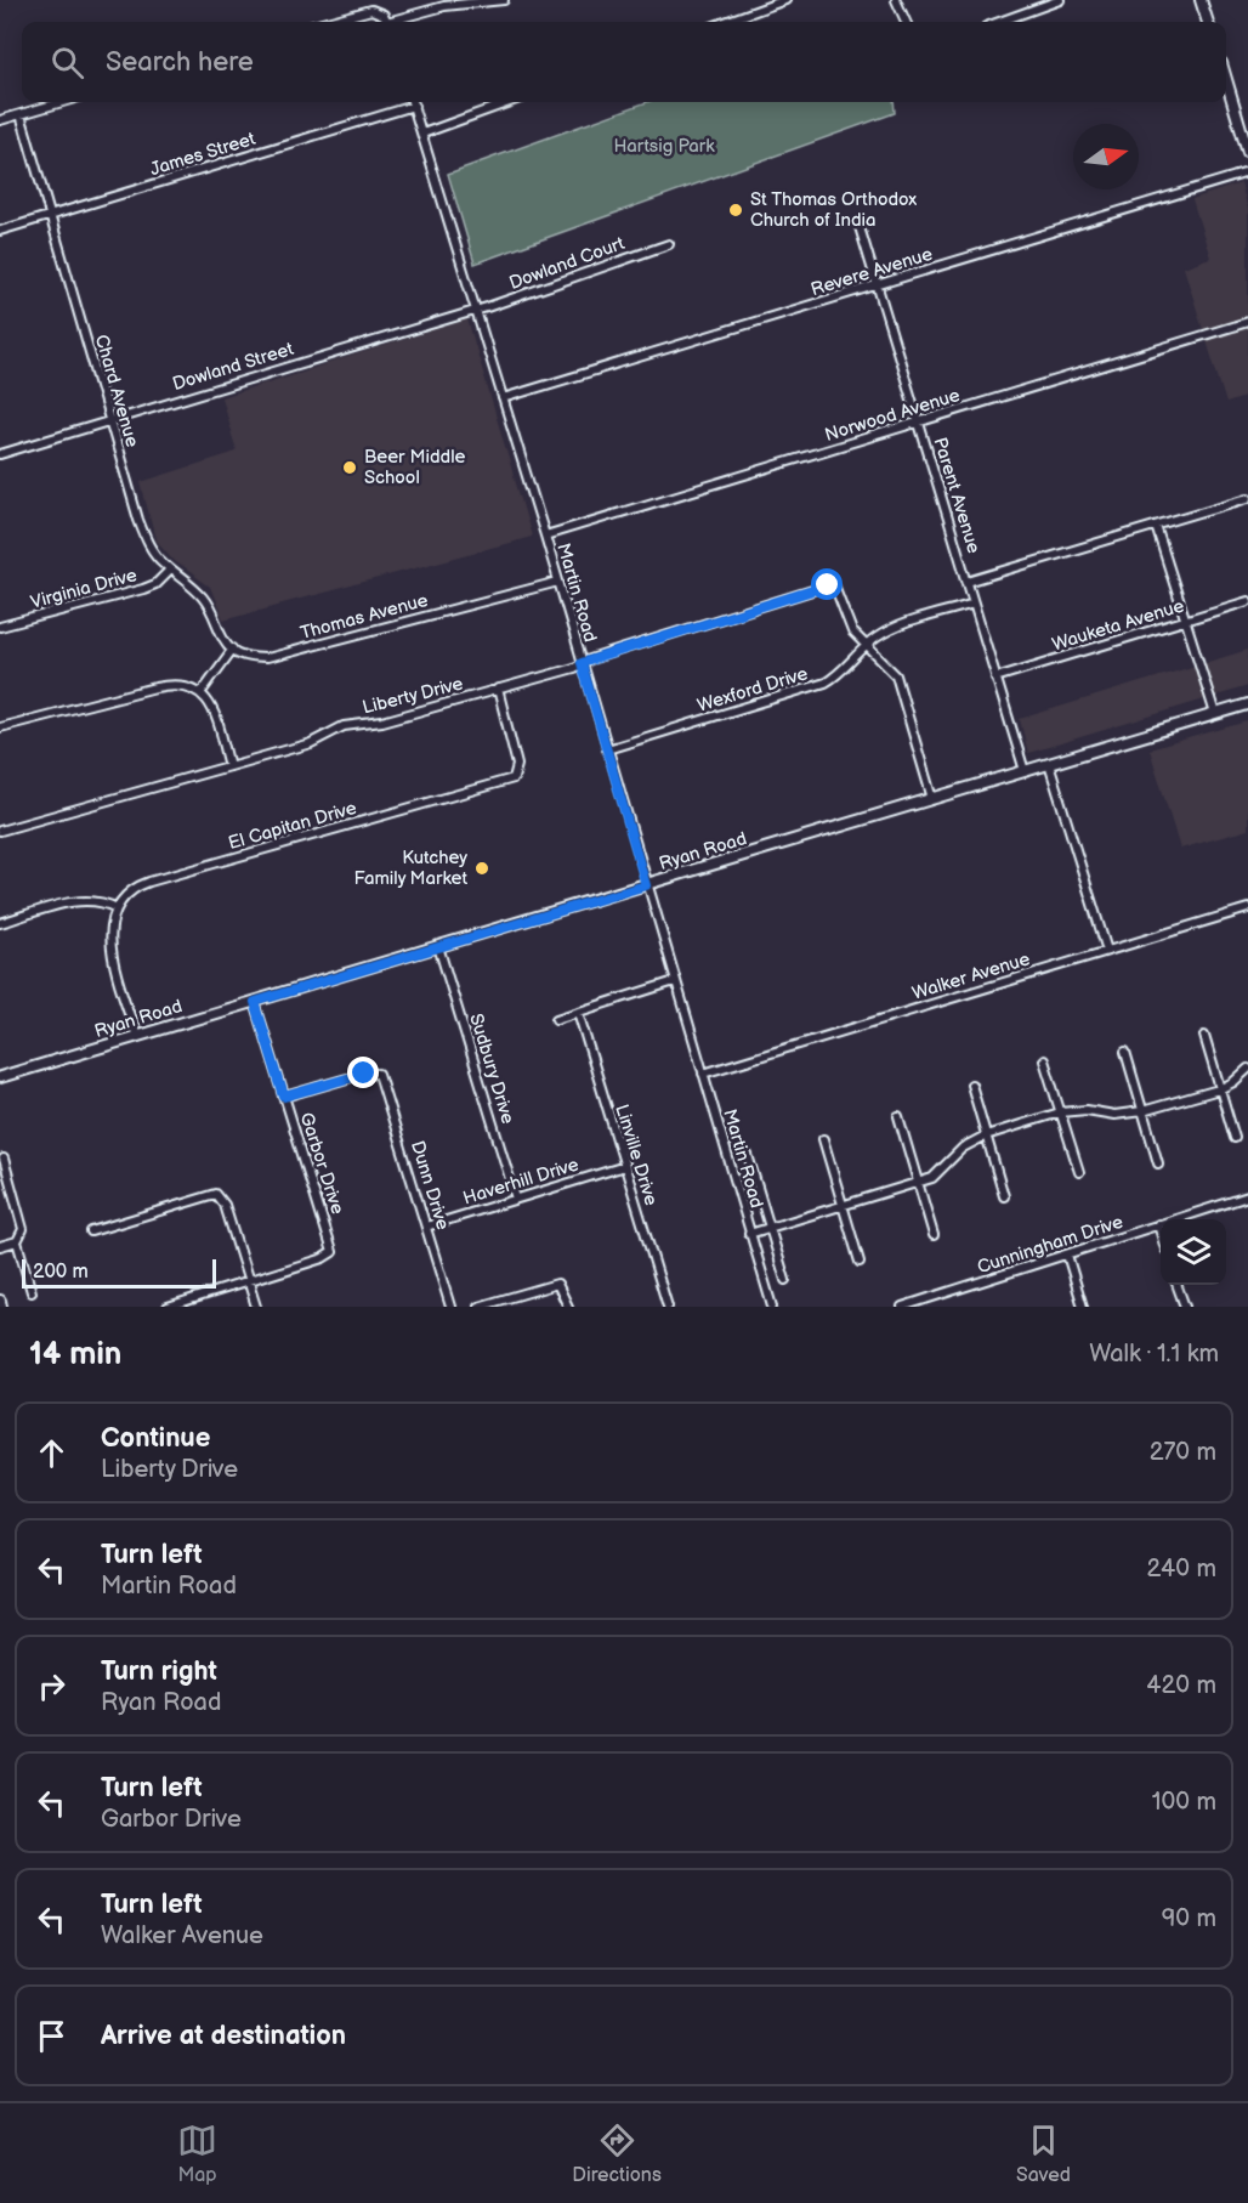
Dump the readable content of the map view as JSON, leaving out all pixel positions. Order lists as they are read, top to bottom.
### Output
{
  "streets": {
    "main road": ["Ryan Road"],
    "street": [
      "James Street",
      "Dowland Court",
      "Revere Avenue",
      "Dowland Street",
      "Chard Avenue",
      "Norwood Avenue",
      "Parent Avenue",
      "Virginia Drive",
      "Martin Road",
      "Thomas Avenue",
      "Wauketa Avenue",
      "Wexford Drive",
      "Liberty Drive",
      "El Capitan Drive",
      "Walker Avenue",
      "Sudbury Drive",
      "Linville Drive",
      "Garbor Drive",
      "Haverhill Drive",
      "Dunn Drive",
      "Cunningham Drive"
    ]
  },
  "crossings": [
    ["James Street", "Chard Avenue"],
    ["James Street", "Martin Road"],
    ["Dowland Court", "Dowland Street"],
    ["Dowland Court", "Martin Road"],
    ["Revere Avenue", "Parent Avenue"],
    ["Revere Avenue", "Martin Road"],
    ["Dowland Street", "Chard Avenue"],
    ["Dowland Street", "Martin Road"],
    ["Chard Avenue", "Virginia Drive"],
    ["Chard Avenue", "Thomas Avenue"],
    ["Norwood Avenue", "Parent Avenue"],
    ["Norwood Avenue", "Martin Road"],
    ["Parent Avenue", "Wauketa Avenue"],
    ["Parent Avenue", "Wexford Drive"],
    ["Parent Avenue", "Ryan Road"],
    ["Martin Road", "Thomas Avenue"],
    ["Martin Road", "Wexford Drive"],
    ["Martin Road", "Liberty Drive"],
    ["Martin Road", "Ryan Road"],
    ["Martin Road", "Walker Avenue"],
    ["Wexford Drive", "Liberty Drive"],
    ["Liberty Drive", "El Capitan Drive"],
    ["Ryan Road", "Sudbury Drive"],
    ["Ryan Road", "Garbor Drive"],
    ["Sudbury Drive", "Haverhill Drive"],
    ["Linville Drive", "Haverhill Drive"],
    ["Garbor Drive", "Dunn Drive"],
    ["Haverhill Drive", "Dunn Drive"]
  ],
  "parks": ["Hartsig Park"],
  "places": ["St Thomas Orthodox Church of India", "Beer Middle School", "Kutchey Family Market"],
  "scale_bar": "200 m",
  "north": "right",
  "page": {
    "search": "Search here",
    "scale": "200 m",
    "heading": ["14 min", "Walk · 1.1 km"],
    "list": [
      ["Continue", "Liberty Drive", "270 m"],
      ["Turn left", "Martin Road", "240 m"],
      ["Turn right", "Ryan Road", "420 m"],
      ["Turn left", "Garbor Drive", "100 m"],
      ["Turn left", "Walker Avenue", "90 m"],
      "Arrive at destination"
    ],
    "nav": ["Map", "Directions", "Saved"]
  }
}
